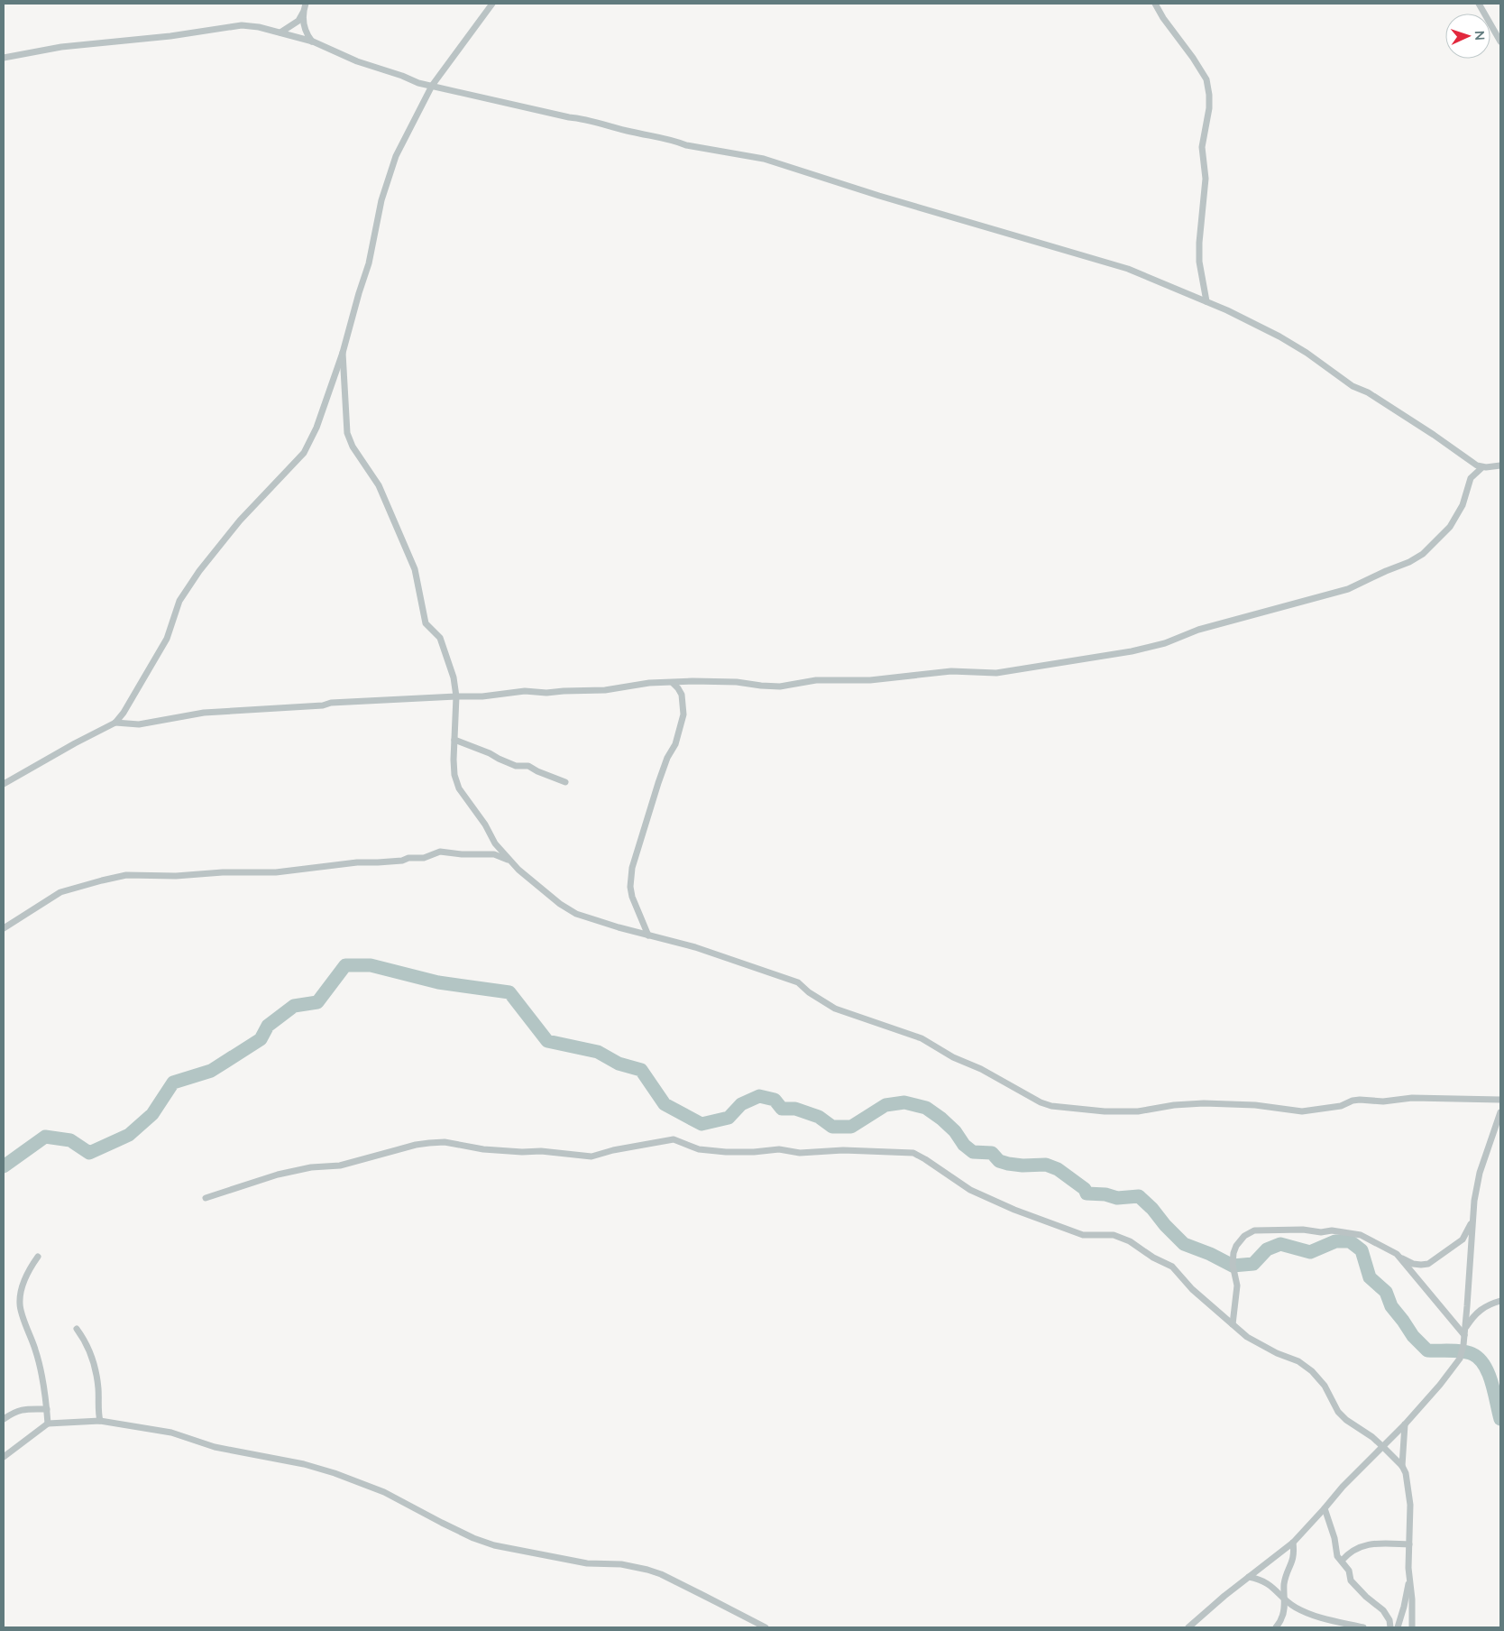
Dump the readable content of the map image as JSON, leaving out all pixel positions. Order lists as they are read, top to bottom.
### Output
{
  "north": "right"
}
